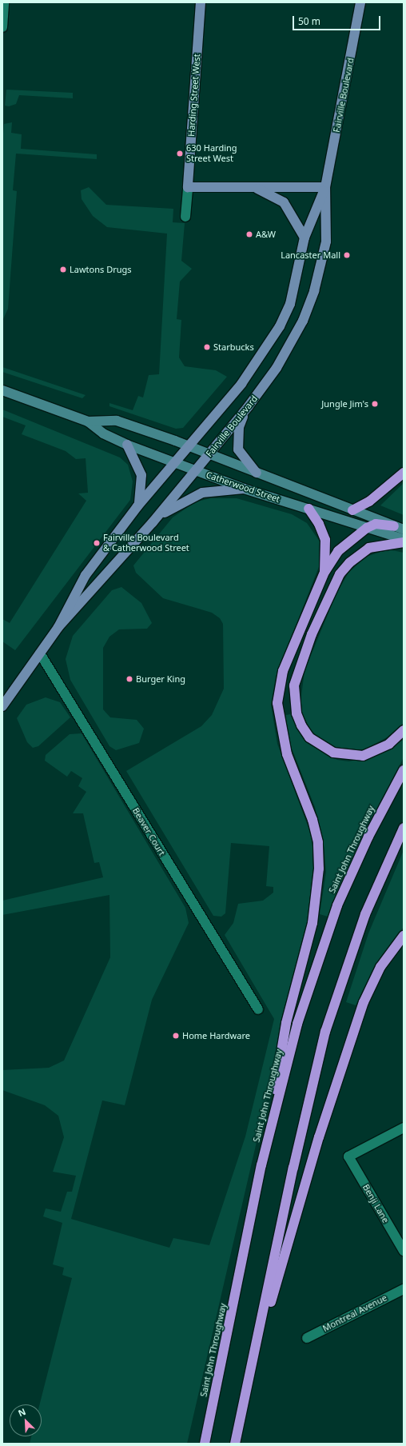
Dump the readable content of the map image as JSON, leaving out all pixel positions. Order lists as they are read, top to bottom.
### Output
{
  "streets": {
    "highway": ["Saint John Throughway"],
    "main road": ["Harding Street West", "Fairville Boulevard", "Catherwood Street"],
    "street": ["Beaver Court", "Benji Lane", "Montreal Avenue"]
  },
  "crossings": [
    ["Fairville Boulevard", "Catherwood Street"],
    ["Fairville Boulevard", "Beaver Court"]
  ],
  "places": [
    "630 Harding Street West",
    "A&W",
    "Lancaster Mall",
    "Lawtons Drugs",
    "Starbucks",
    "Jungle Jim's",
    "Fairville Boulevard & Catherwood Street",
    "Burger King",
    "Home Hardware"
  ],
  "scale_bar": "50 m",
  "north": "top left"
}
